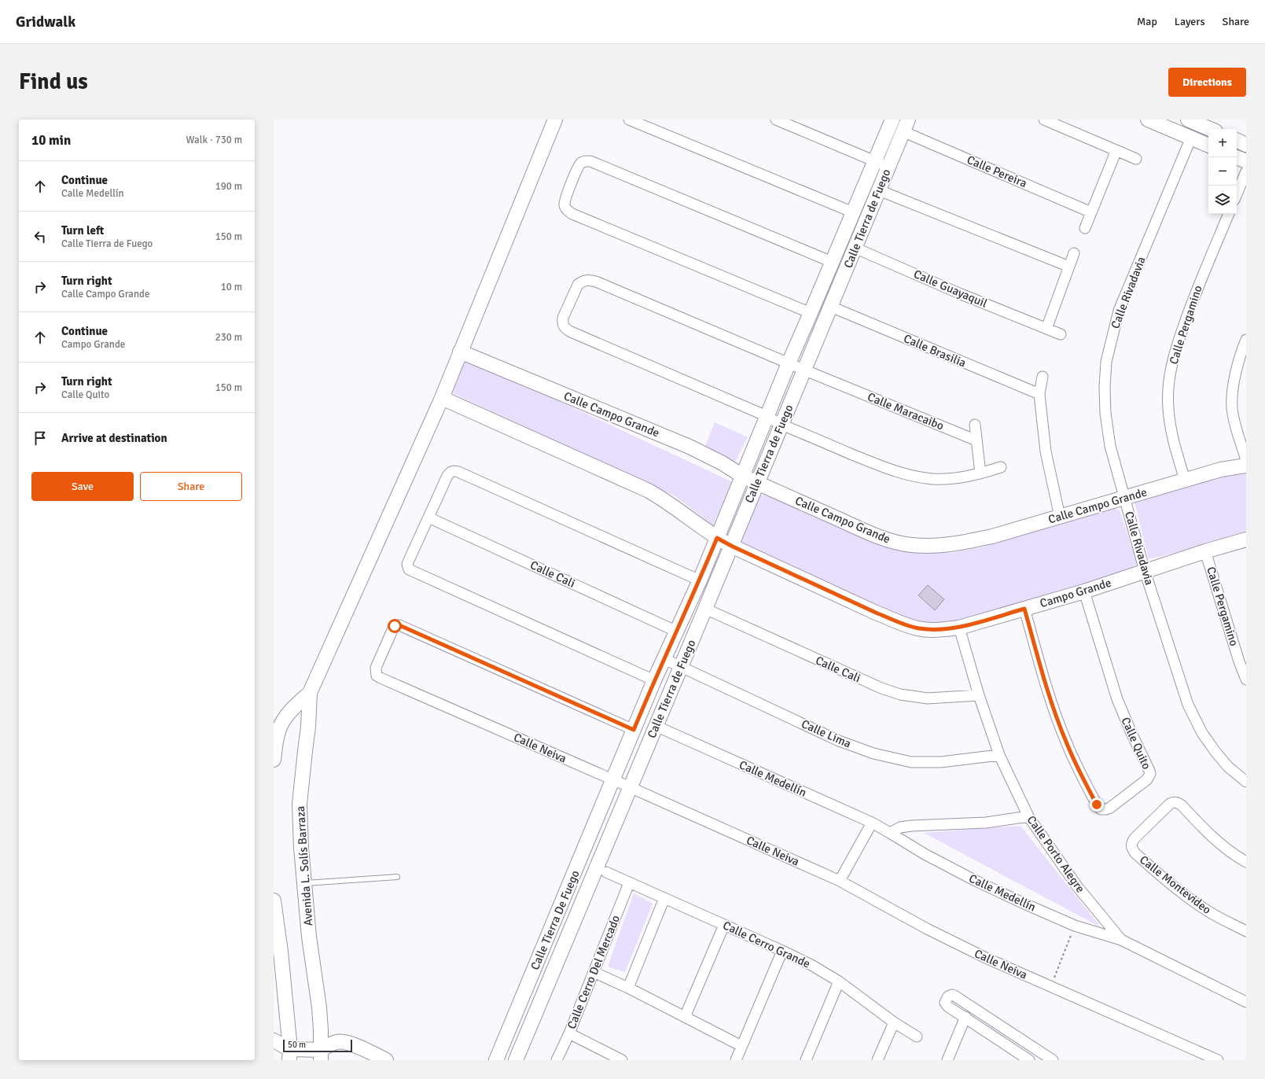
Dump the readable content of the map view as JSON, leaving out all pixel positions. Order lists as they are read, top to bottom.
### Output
{
  "streets": {
    "street": [
      "Calle Pereira",
      "Calle Tierra de Fuego",
      "Calle Guayaquil",
      "Calle Rivadavia",
      "Calle Pergamino",
      "Calle Brasilia",
      "Calle Maracaibo",
      "Calle Campo Grande",
      "Calle Cali",
      "Campo Grande",
      "Calle Lima",
      "Calle Quito",
      "Calle Neiva",
      "Calle Medellín",
      "Calle Porto Alegre",
      "Avenida L. Solís Barraza",
      "Calle Montevideo",
      "Calle Tierra De Fuego",
      "Calle Cerro Grande",
      "Calle Cerro Del Mercado"
    ]
  },
  "crossings": [
    ["Calle Pereira", "Calle Tierra de Fuego"],
    ["Calle Tierra de Fuego", "Calle Guayaquil"],
    ["Calle Tierra de Fuego", "Calle Brasilia"],
    ["Calle Tierra de Fuego", "Calle Maracaibo"],
    ["Calle Tierra de Fuego", "Calle Campo Grande"],
    ["Calle Tierra de Fuego", "Calle Cali"],
    ["Calle Tierra de Fuego", "Campo Grande"],
    ["Calle Tierra de Fuego", "Calle Lima"],
    ["Calle Tierra de Fuego", "Calle Neiva"],
    ["Calle Tierra de Fuego", "Calle Medellín"],
    ["Calle Tierra de Fuego", "Calle Tierra De Fuego"],
    ["Calle Rivadavia", "Calle Campo Grande"],
    ["Calle Rivadavia", "Campo Grande"],
    ["Calle Pergamino", "Calle Campo Grande"],
    ["Calle Pergamino", "Campo Grande"],
    ["Calle Cali", "Calle Porto Alegre"],
    ["Campo Grande", "Calle Quito"],
    ["Campo Grande", "Calle Porto Alegre"],
    ["Calle Lima", "Calle Porto Alegre"],
    ["Calle Neiva", "Calle Tierra De Fuego"],
    ["Calle Medellín", "Calle Porto Alegre"],
    ["Calle Cerro Grande", "Calle Cerro Del Mercado"]
  ],
  "scale_bar": "50 m",
  "page": {
    "header": "Gridwalk",
    "nav": ["Map", "Layers", "Share"],
    "buttons": [
      "Directions",
      ["Save", "Share"]
    ],
    "title": "Find us",
    "heading": ["10 min", "Walk · 730 m"],
    "map_buttons": ["+", "−"],
    "list": [
      ["Continue", "Calle Medellín", "190 m"],
      ["Turn left", "Calle Tierra de Fuego", "150 m"],
      ["Turn right", "Calle Campo Grande", "10 m"],
      ["Continue", "Campo Grande", "230 m"],
      ["Turn right", "Calle Quito", "150 m"],
      "Arrive at destination"
    ],
    "scale": "50 m"
  }
}
